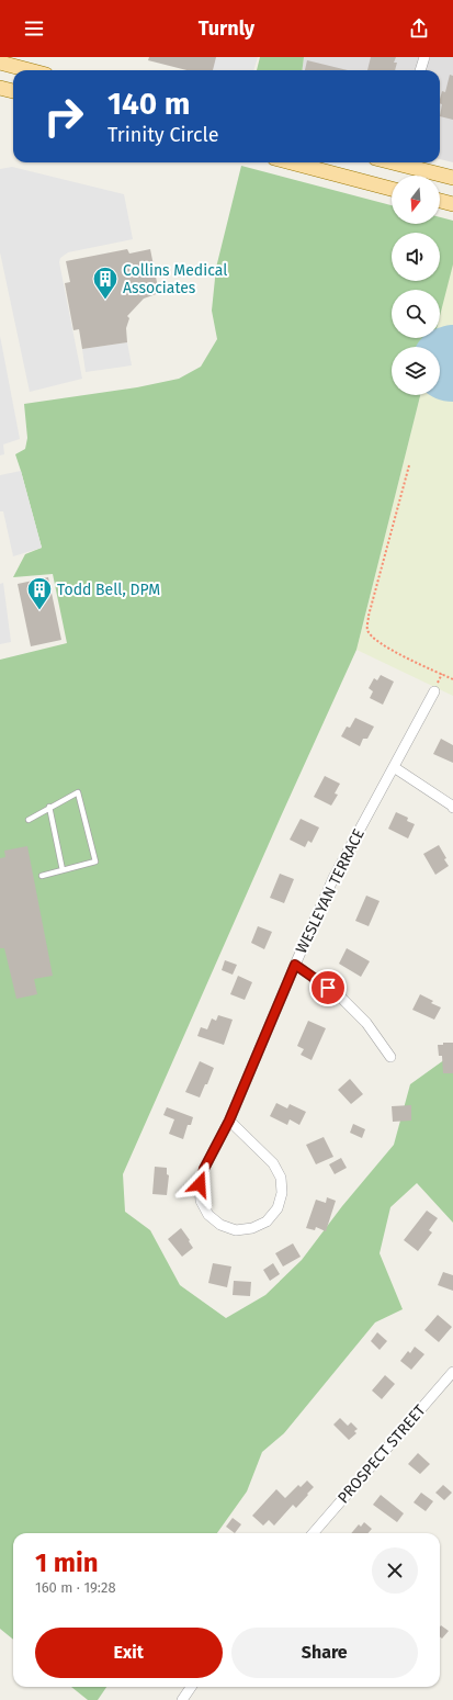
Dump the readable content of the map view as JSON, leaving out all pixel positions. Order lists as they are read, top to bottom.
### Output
{
  "streets": {
    "street": ["WESLEYAN TERRACE", "PROSPECT STREET"]
  },
  "places": {
    "building": ["Collins Medical Associates", "Todd Bell, DPM"]
  },
  "north": "bottom",
  "page": {
    "header": "Turnly",
    "turn": ["140 m", "Trinity Circle"],
    "heading": ["1 min", "160 m · 19:28"],
    "buttons": ["Exit", "Share"]
  }
}
